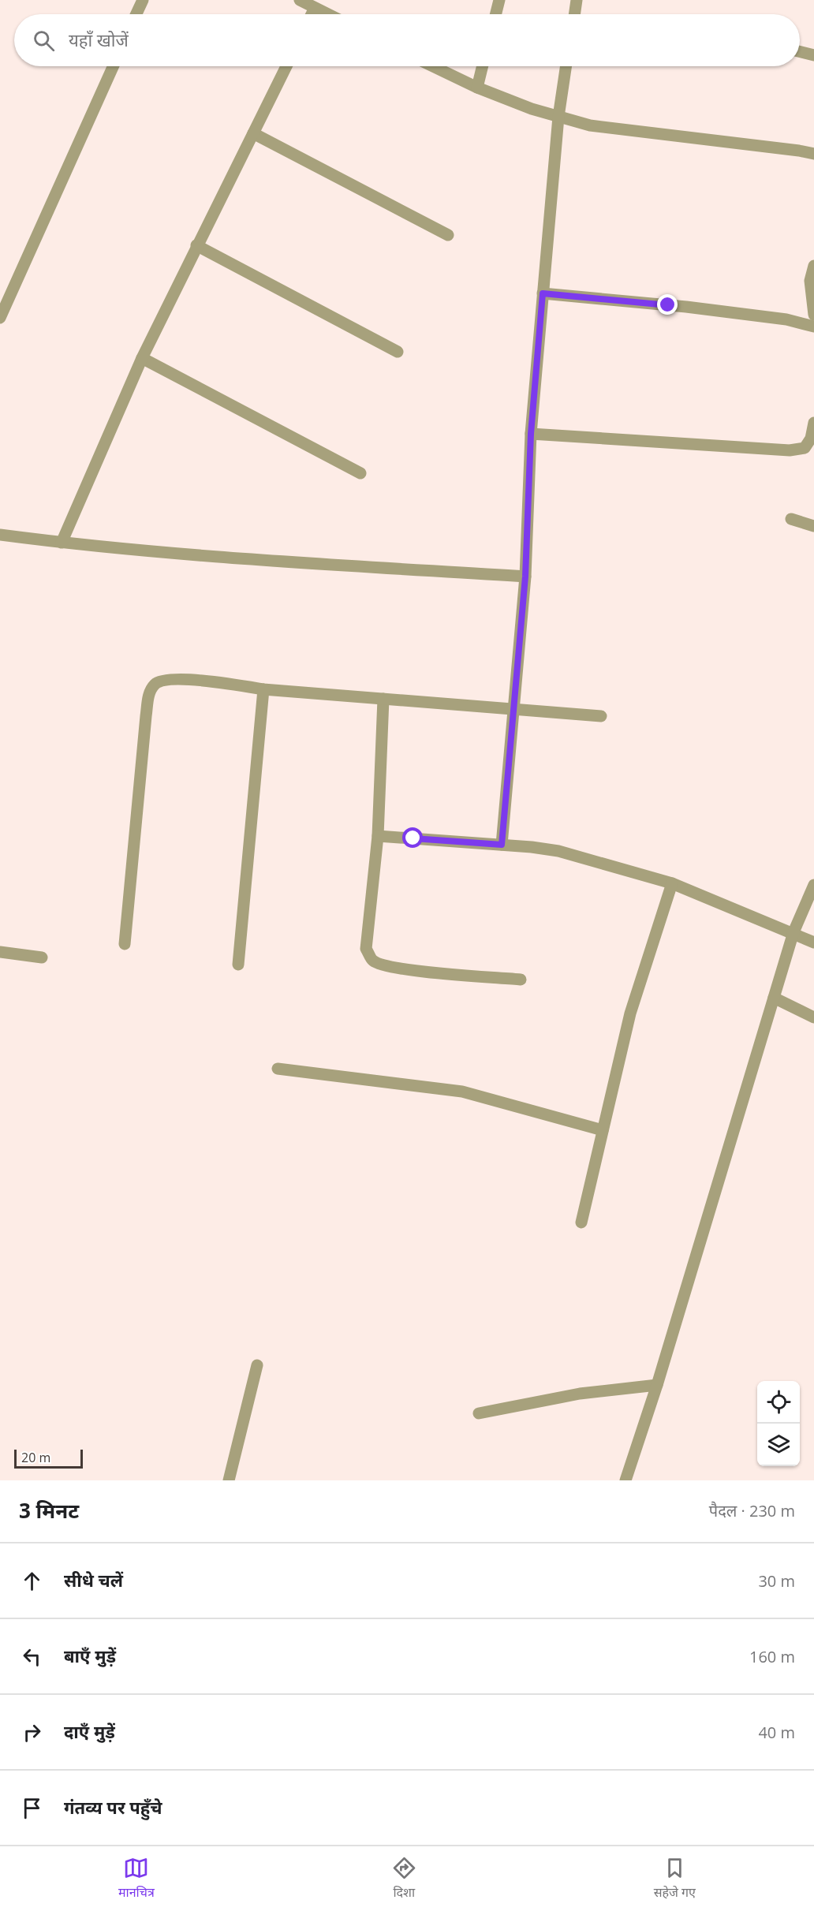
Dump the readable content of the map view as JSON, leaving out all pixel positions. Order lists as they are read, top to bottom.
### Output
{
  "scale_bar": "20 m",
  "page": {
    "search": "यहाँ खोजें",
    "scale": "20 m",
    "heading": ["3 मिनट", "पैदल · 230 m"],
    "list": [
      ["सीधे चलें", "30 m"],
      ["बाएँ मुड़ें", "160 m"],
      ["दाएँ मुड़ें", "40 m"],
      "गंतव्य पर पहुँचे"
    ],
    "nav": ["मानचित्र", "दिशा", "सहेजे गए"]
  }
}
